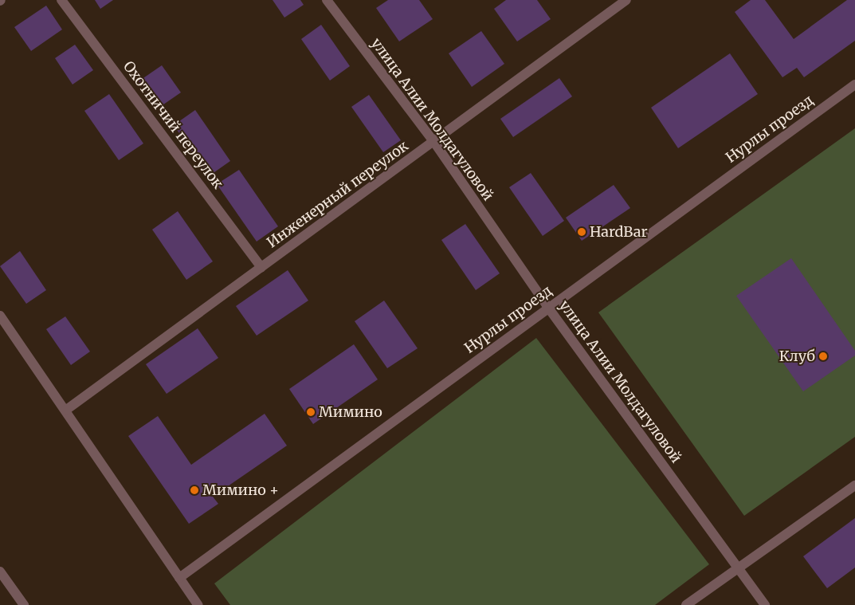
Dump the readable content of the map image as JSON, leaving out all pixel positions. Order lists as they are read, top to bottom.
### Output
{
  "streets": {
    "street": [
      "улица Алии Молдагуловой",
      "Охотничий переулок",
      "Нурлы проезд",
      "Инженерный переулок"
    ]
  },
  "crossings": [
    ["улица Алии Молдагуловой", "Нурлы проезд"],
    ["улица Алии Молдагуловой", "Инженерный переулок"],
    ["Охотничий переулок", "Инженерный переулок"]
  ],
  "places": [
    "HardBar",
    "Клуб",
    "Мимино",
    "Мимино +"
  ]
}
